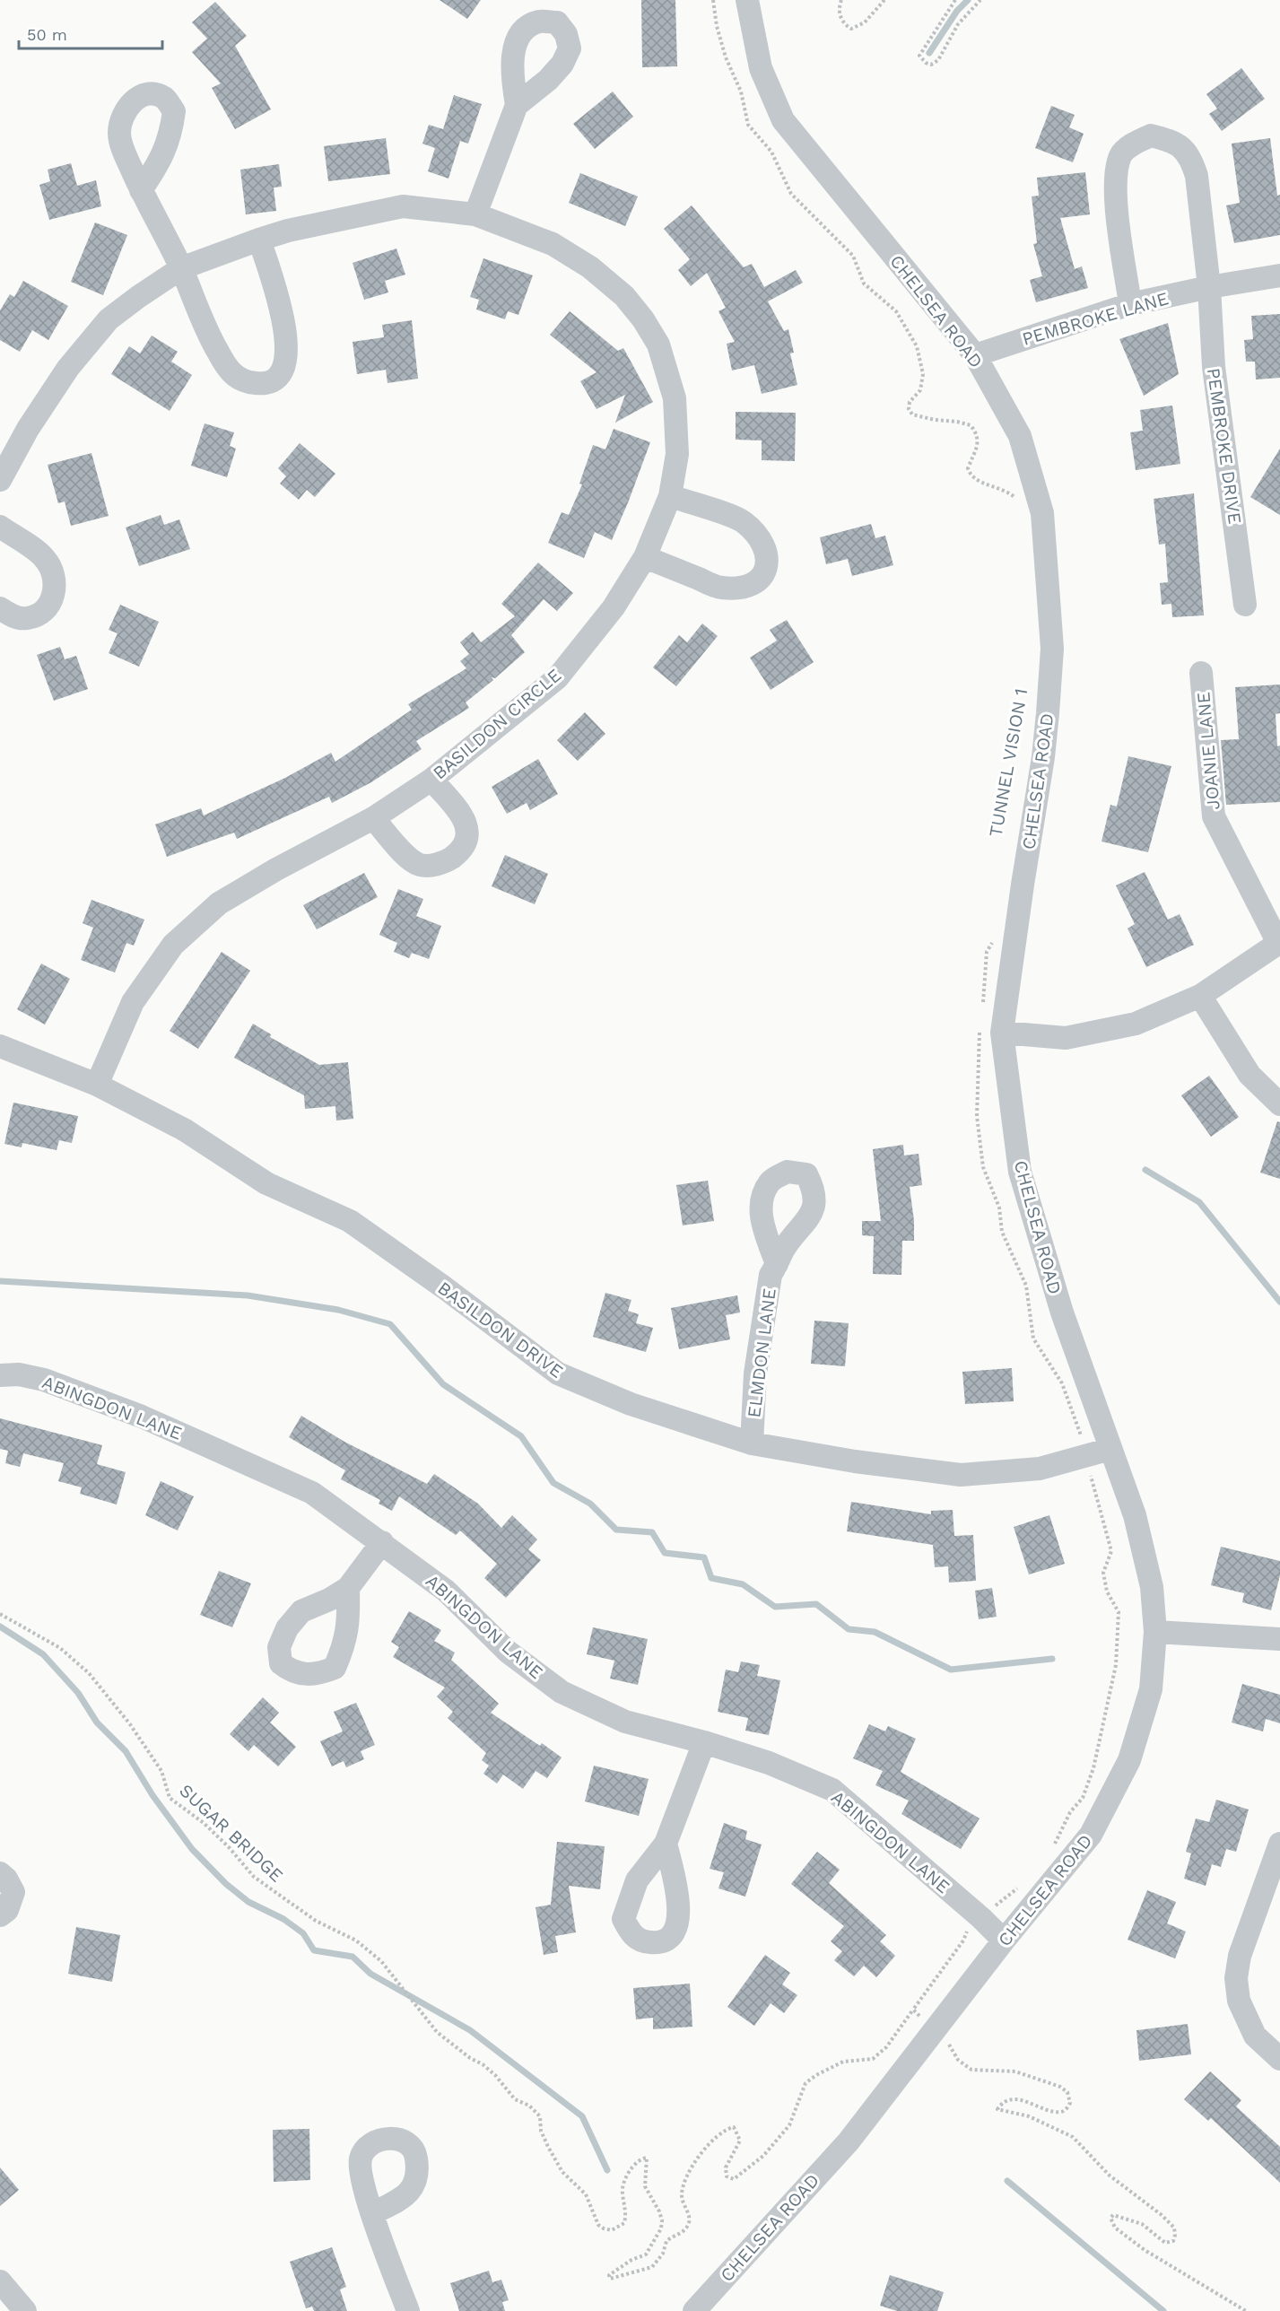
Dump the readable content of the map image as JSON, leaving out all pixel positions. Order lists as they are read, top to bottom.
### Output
{
  "streets": {
    "street": [
      "CHELSEA ROAD",
      "PEMBROKE LANE",
      "PEMBROKE DRIVE",
      "BASILDON CIRCLE",
      "JOANIE LANE",
      "BASILDON DRIVE",
      "ELMDON LANE",
      "ABINGDON LANE"
    ],
    "path": ["SUGAR BRIDGE"]
  },
  "crossings": [
    ["CHELSEA ROAD", "PEMBROKE LANE"],
    ["CHELSEA ROAD", "BASILDON DRIVE"],
    ["CHELSEA ROAD", "ABINGDON LANE"],
    ["PEMBROKE LANE", "PEMBROKE DRIVE"],
    ["BASILDON CIRCLE", "BASILDON DRIVE"],
    ["BASILDON DRIVE", "ELMDON LANE"]
  ],
  "scale_bar": "50 m"
}
